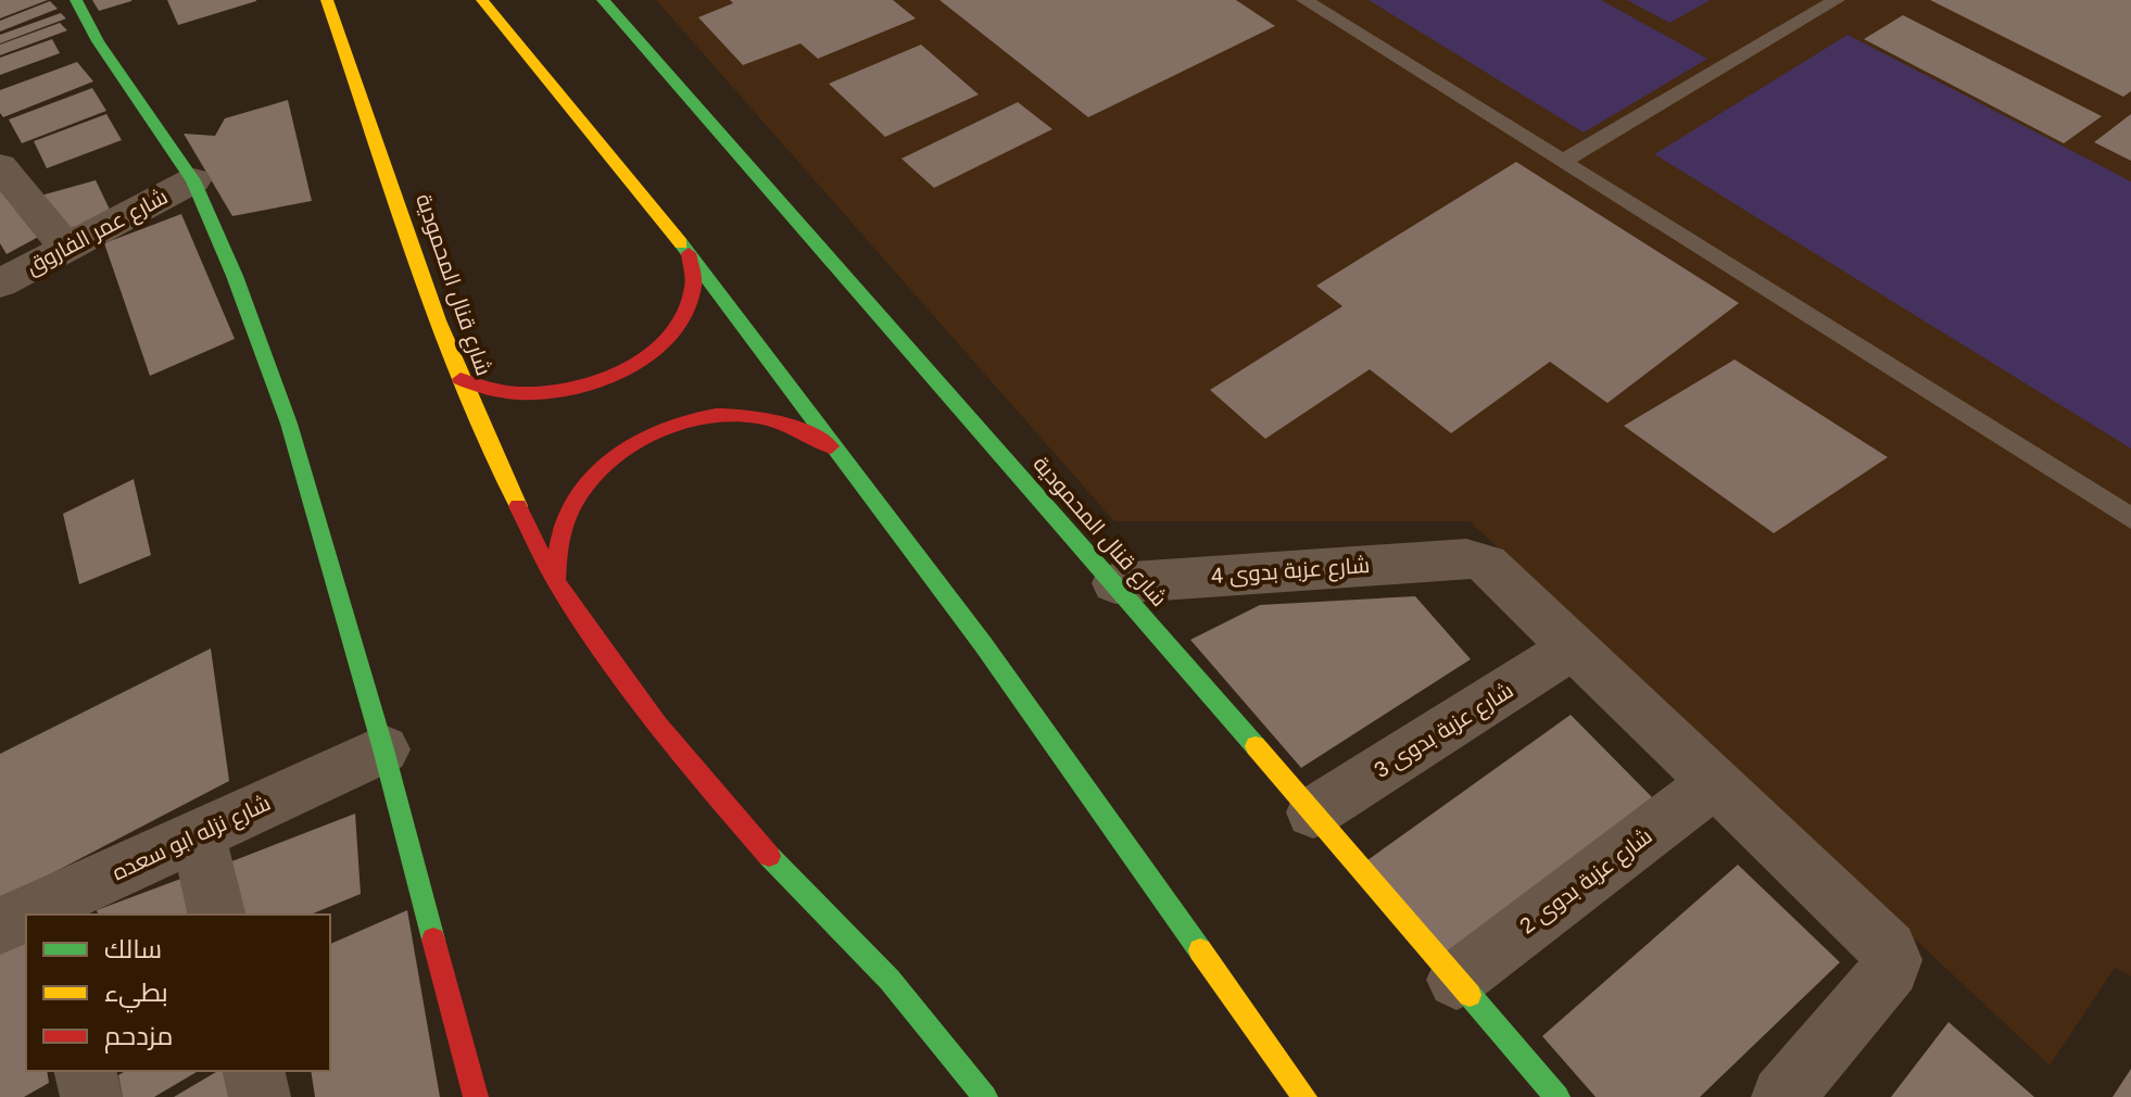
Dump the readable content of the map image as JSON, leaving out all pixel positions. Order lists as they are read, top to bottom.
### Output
{
  "streets": {
    "main road": ["شارع قنال المحمودية"],
    "street": [
      "شارع عمر الفاروق",
      "شارع عزبة بدوى 4",
      "شارع عزبة بدوى 3",
      "شارع نزله ابو سعده",
      "شارع عزبة بدوى 2"
    ]
  },
  "crossings": [
    ["شارع قنال المحمودية", "شارع عزبة بدوى 4"],
    ["شارع قنال المحمودية", "شارع عزبة بدوى 3"],
    ["شارع قنال المحمودية", "شارع عزبة بدوى 2"],
    ["شارع عزبة بدوى 4", "شارع عزبة بدوى 3"]
  ],
  "legend": ["سالك", "بطيء", "مزدحم"]
}
